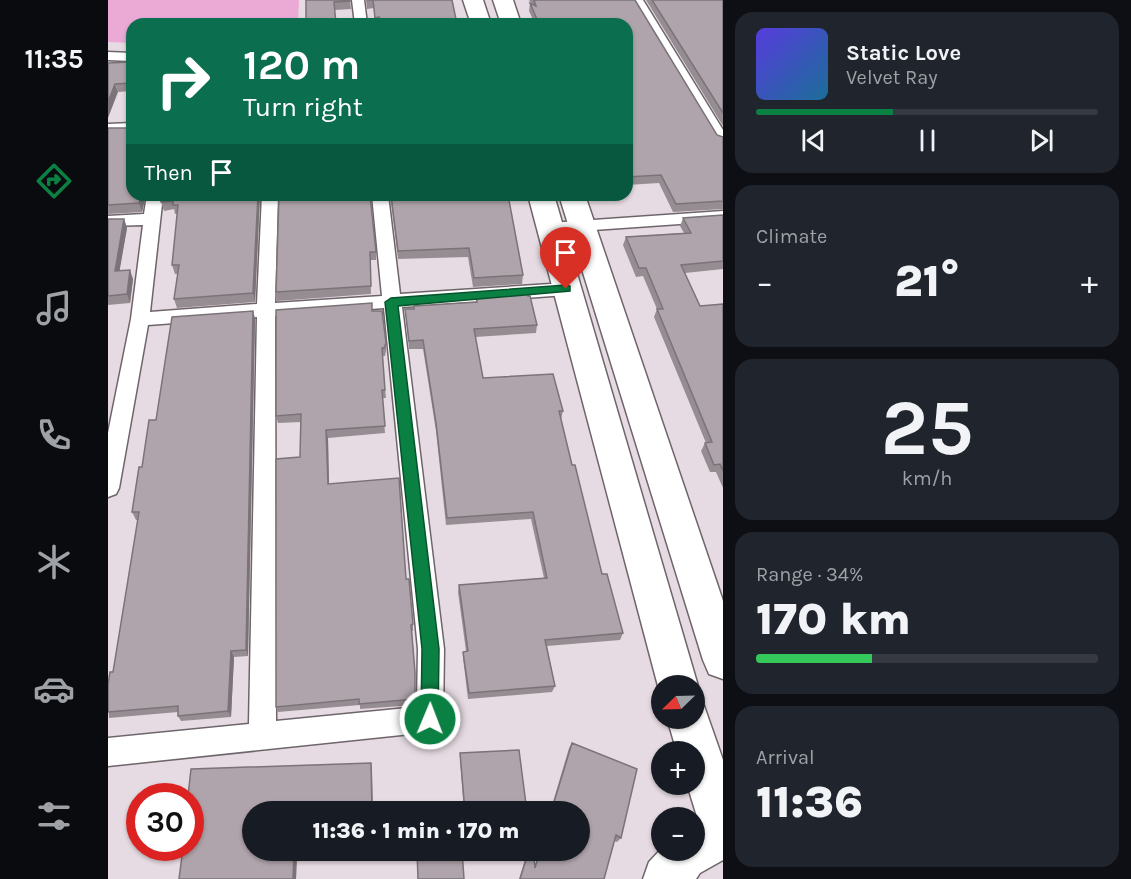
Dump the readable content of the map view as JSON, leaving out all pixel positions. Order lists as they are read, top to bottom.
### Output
{
  "north": "bottom left",
  "page": {
    "tabs": "11:35",
    "turn": ["120 m", "Turn right"],
    "song": ["Static Love", "Velvet Ray"],
    "then": "Then",
    "tile": [
      "Climate",
      ["25", "km/h"],
      ["Range · 34%", "170 km"],
      ["Arrival", "11:36"]
    ],
    "heat": ["−", "21°", "+"],
    "map_buttons": ["+", "−"],
    "limit": "30",
    "trip": "11:36 · 1 min · 170 m"
  }
}
